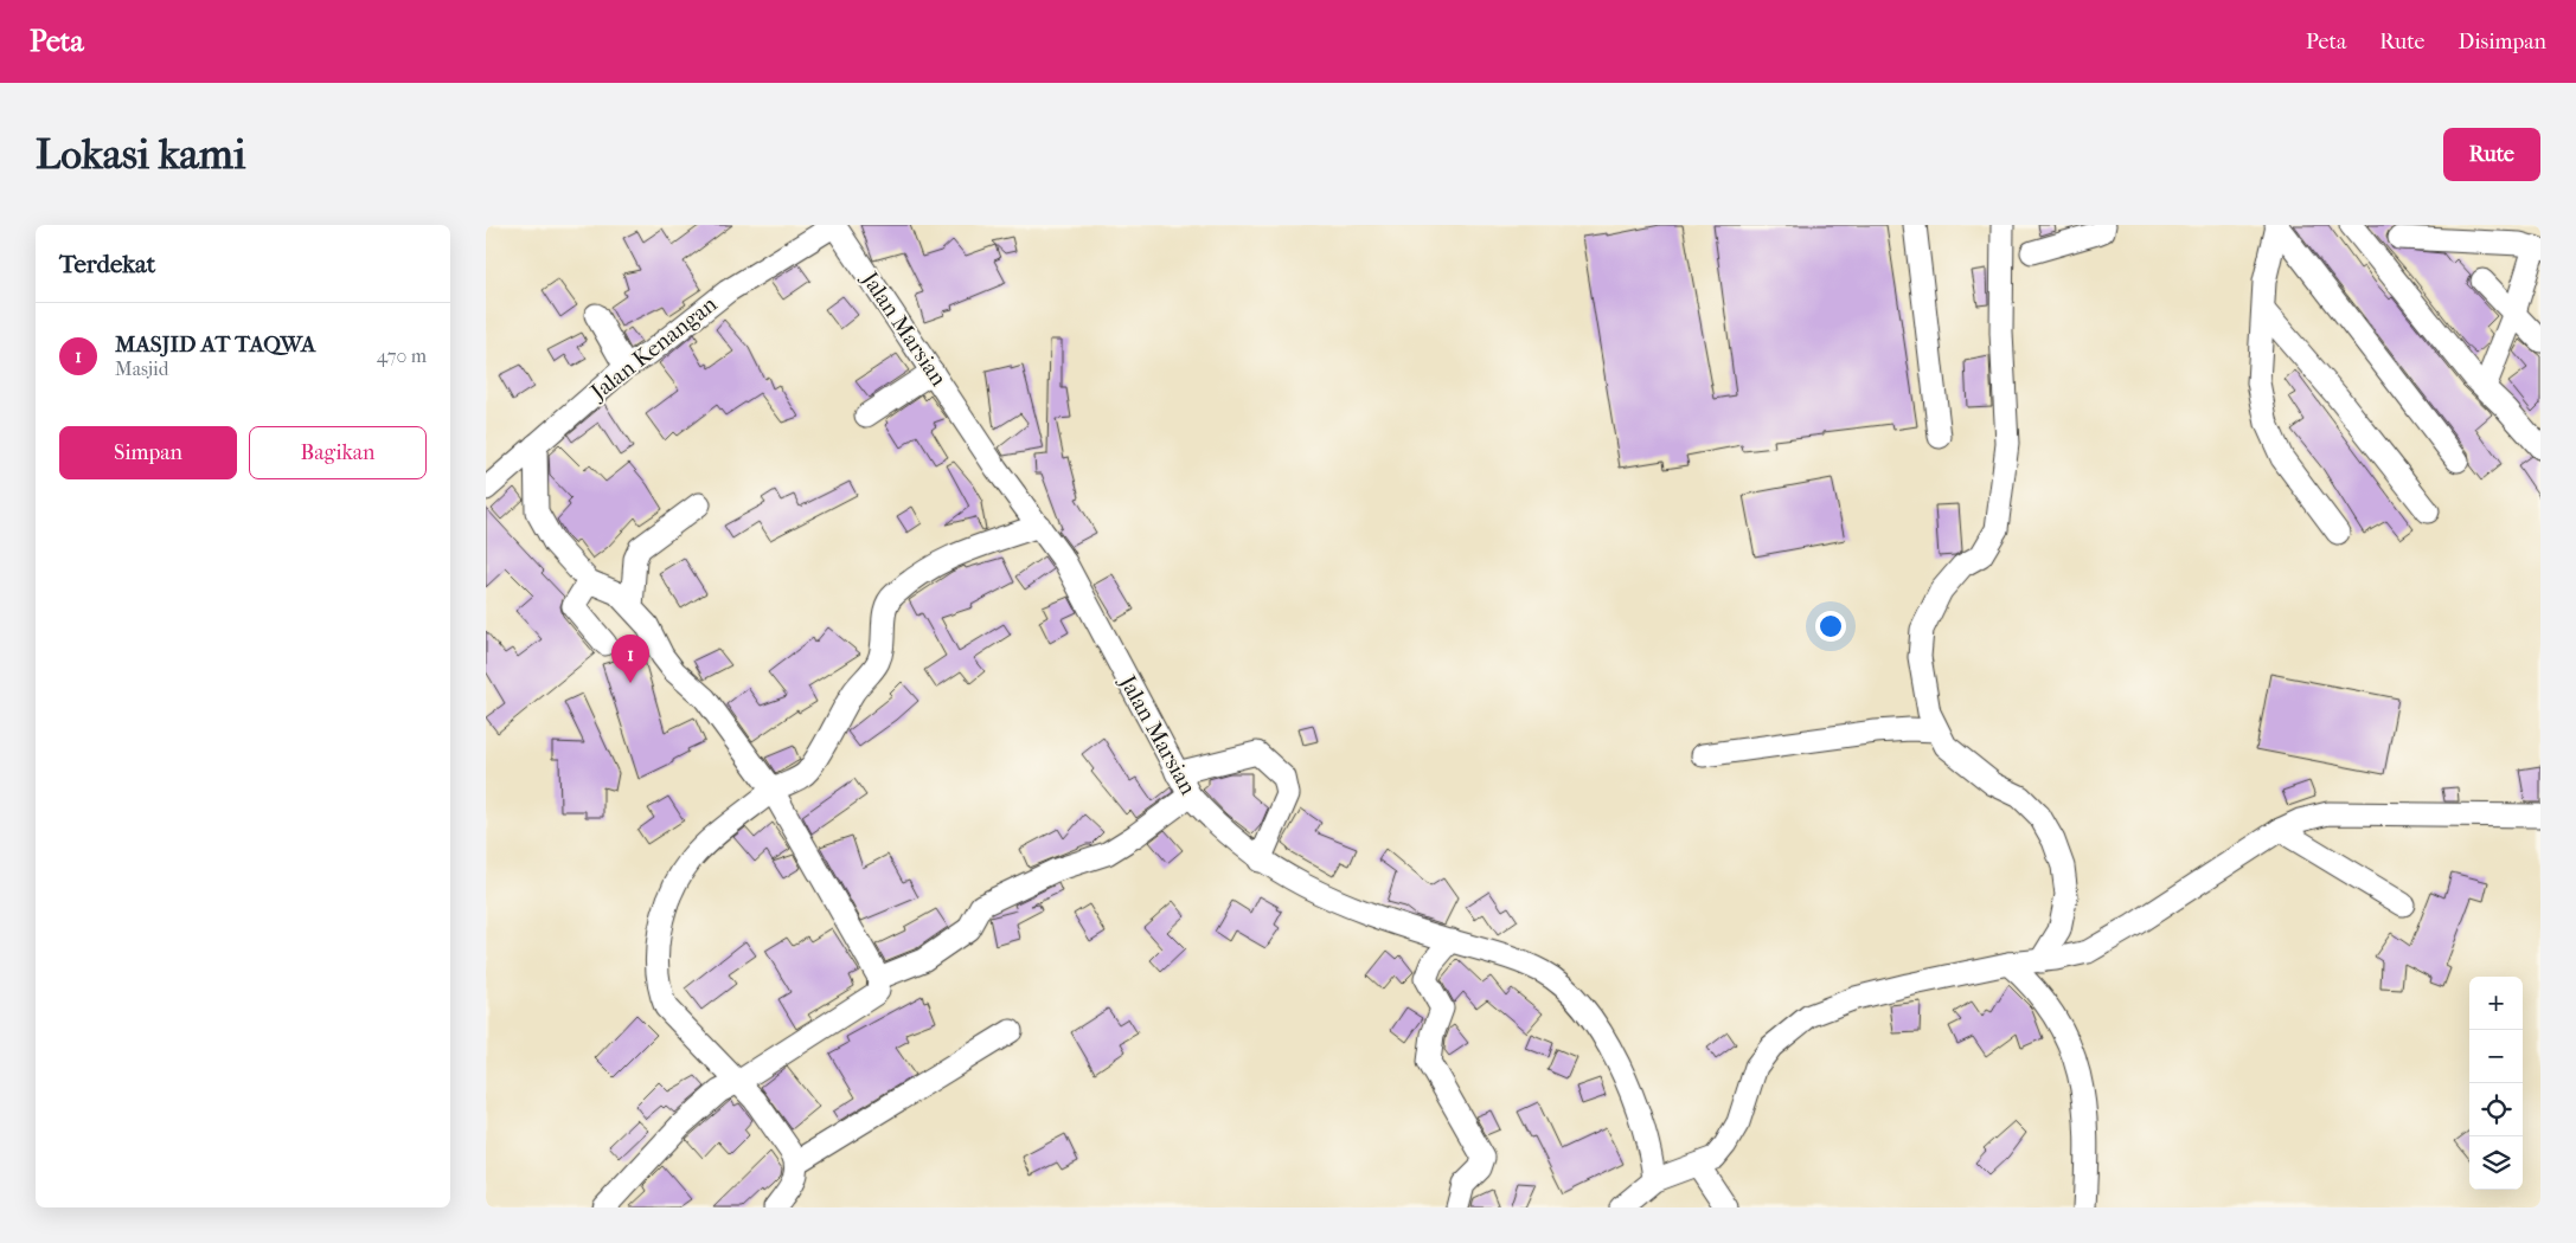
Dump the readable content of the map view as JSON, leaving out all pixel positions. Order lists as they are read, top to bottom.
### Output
{
  "streets": {
    "street": ["Jalan Marsian", "Jalan Kenangan"]
  },
  "crossings": [
    ["Jalan Marsian", "Jalan Kenangan"]
  ],
  "page": {
    "header": "Peta",
    "nav": ["Peta", "Rute", "Disimpan"],
    "buttons": [
      "Rute",
      ["Simpan", "Bagikan"]
    ],
    "title": "Lokasi kami",
    "heading": "Terdekat",
    "list": [
      {
        "mark": "1",
        "name": "MASJID AT TAQWA",
        "note": "Masjid",
        "value": "470 m"
      }
    ],
    "pins": "1",
    "map_buttons": ["+", "−"]
  }
}
